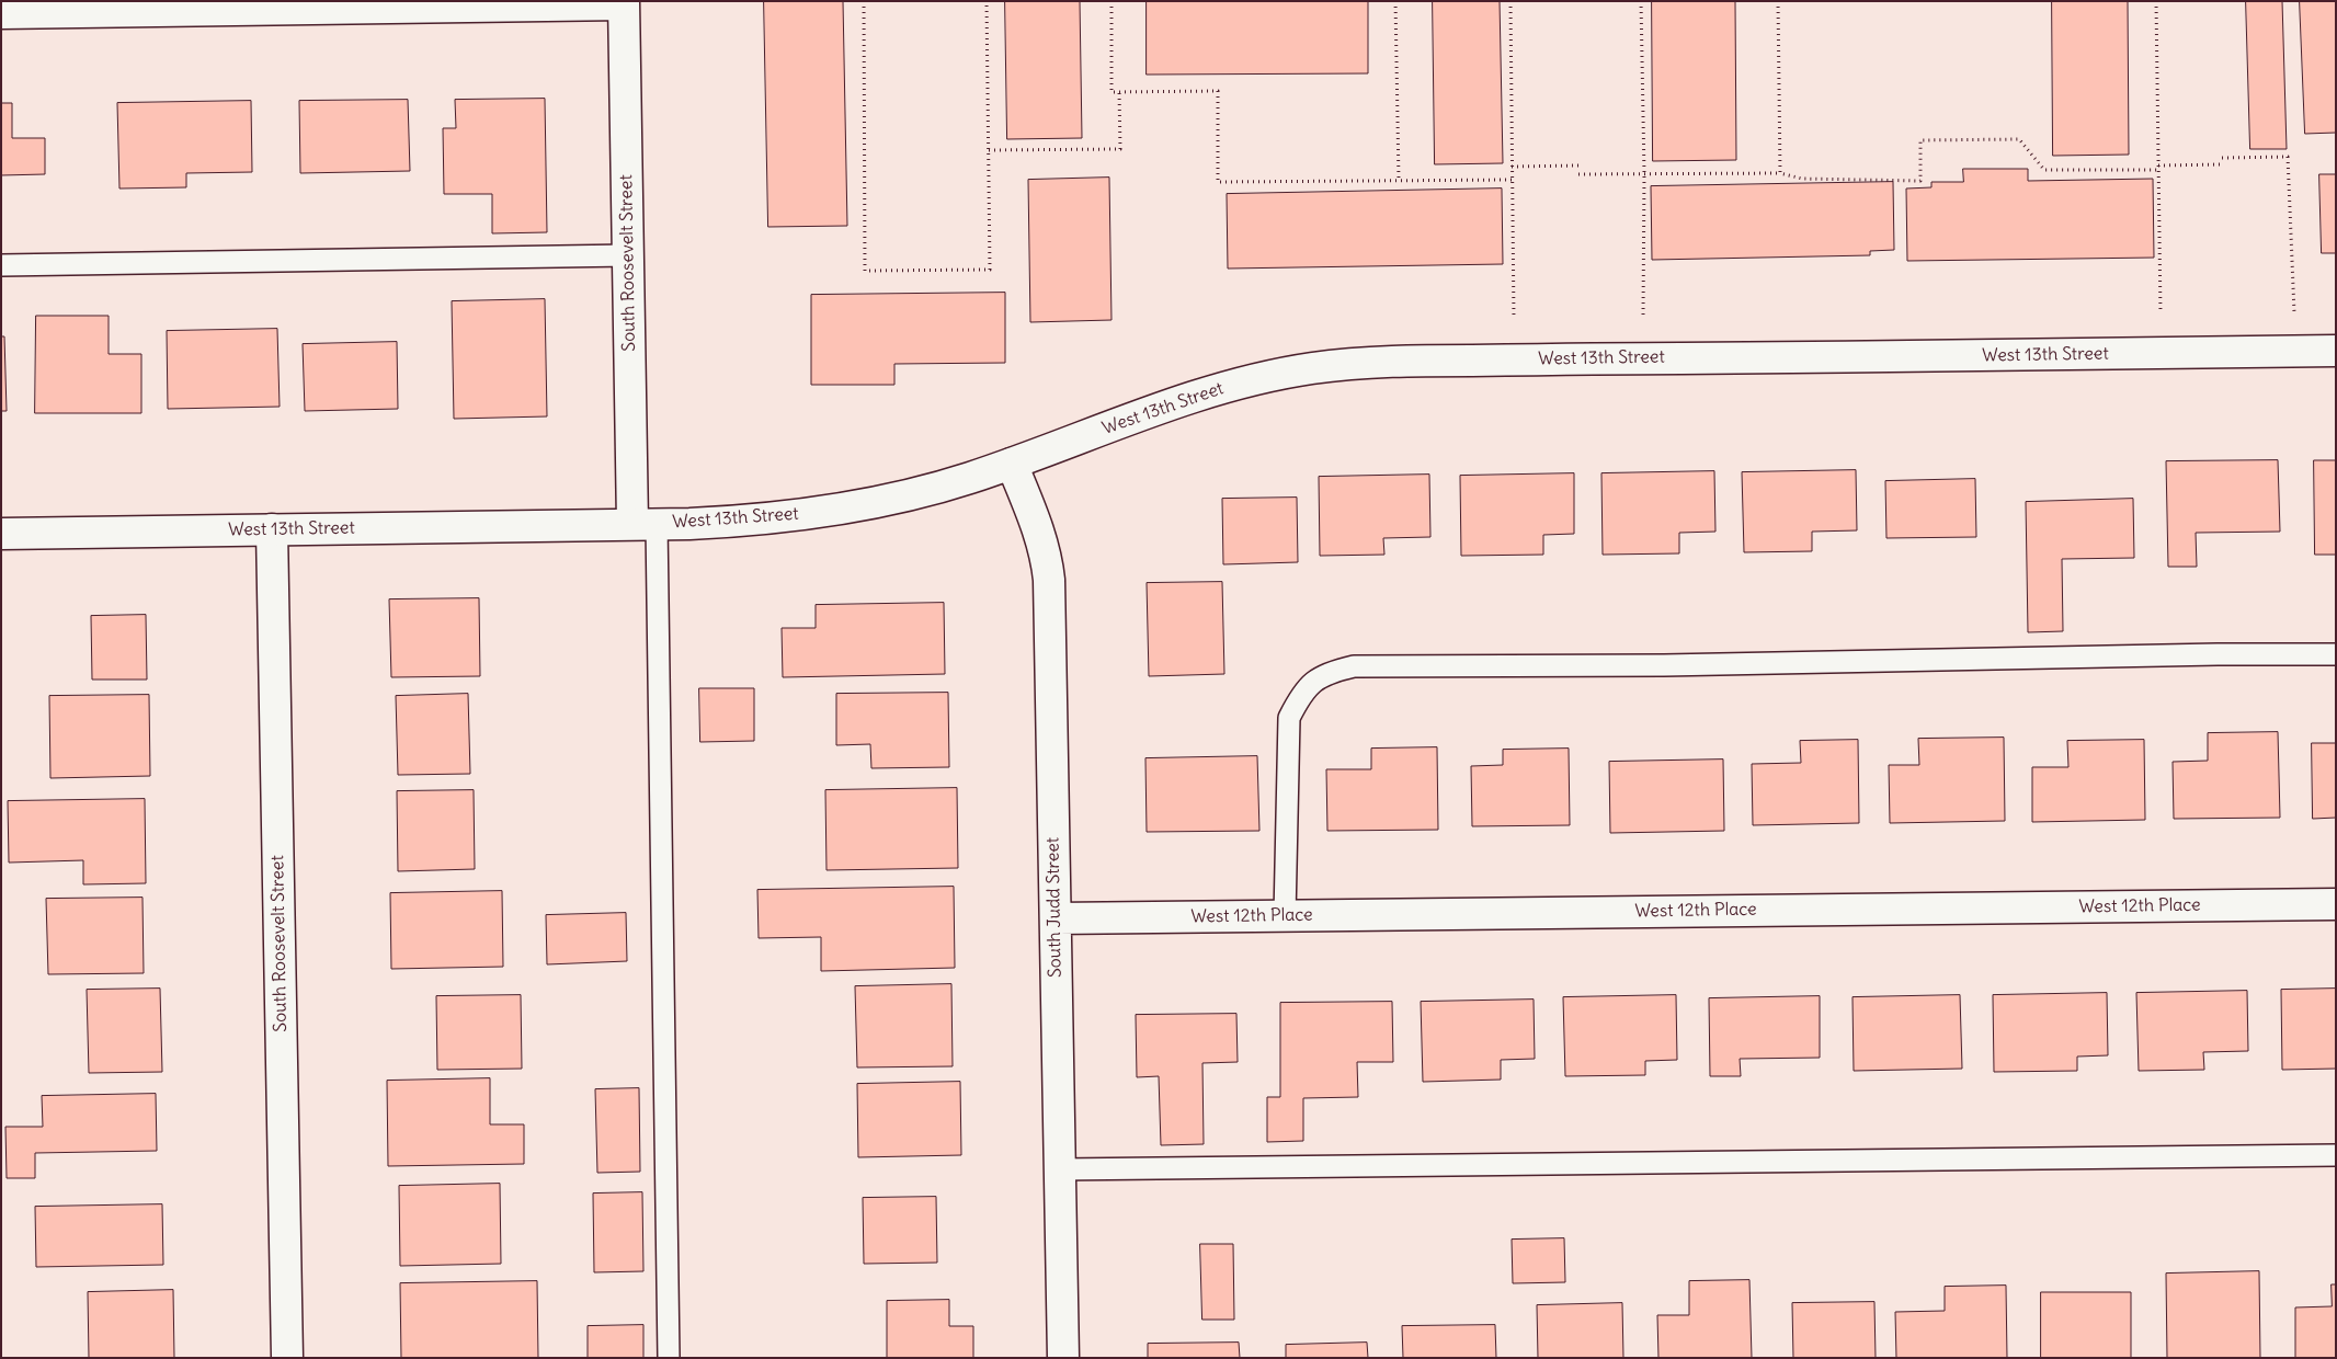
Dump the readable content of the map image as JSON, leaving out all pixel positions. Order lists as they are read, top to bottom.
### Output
{
  "streets": {
    "street": [
      "South Roosevelt Street",
      "West 13th Street",
      "West 12th Place",
      "South Judd Street"
    ]
  },
  "crossings": [
    ["South Roosevelt Street", "West 13th Street"],
    ["West 13th Street", "South Judd Street"],
    ["West 12th Place", "South Judd Street"]
  ]
}
